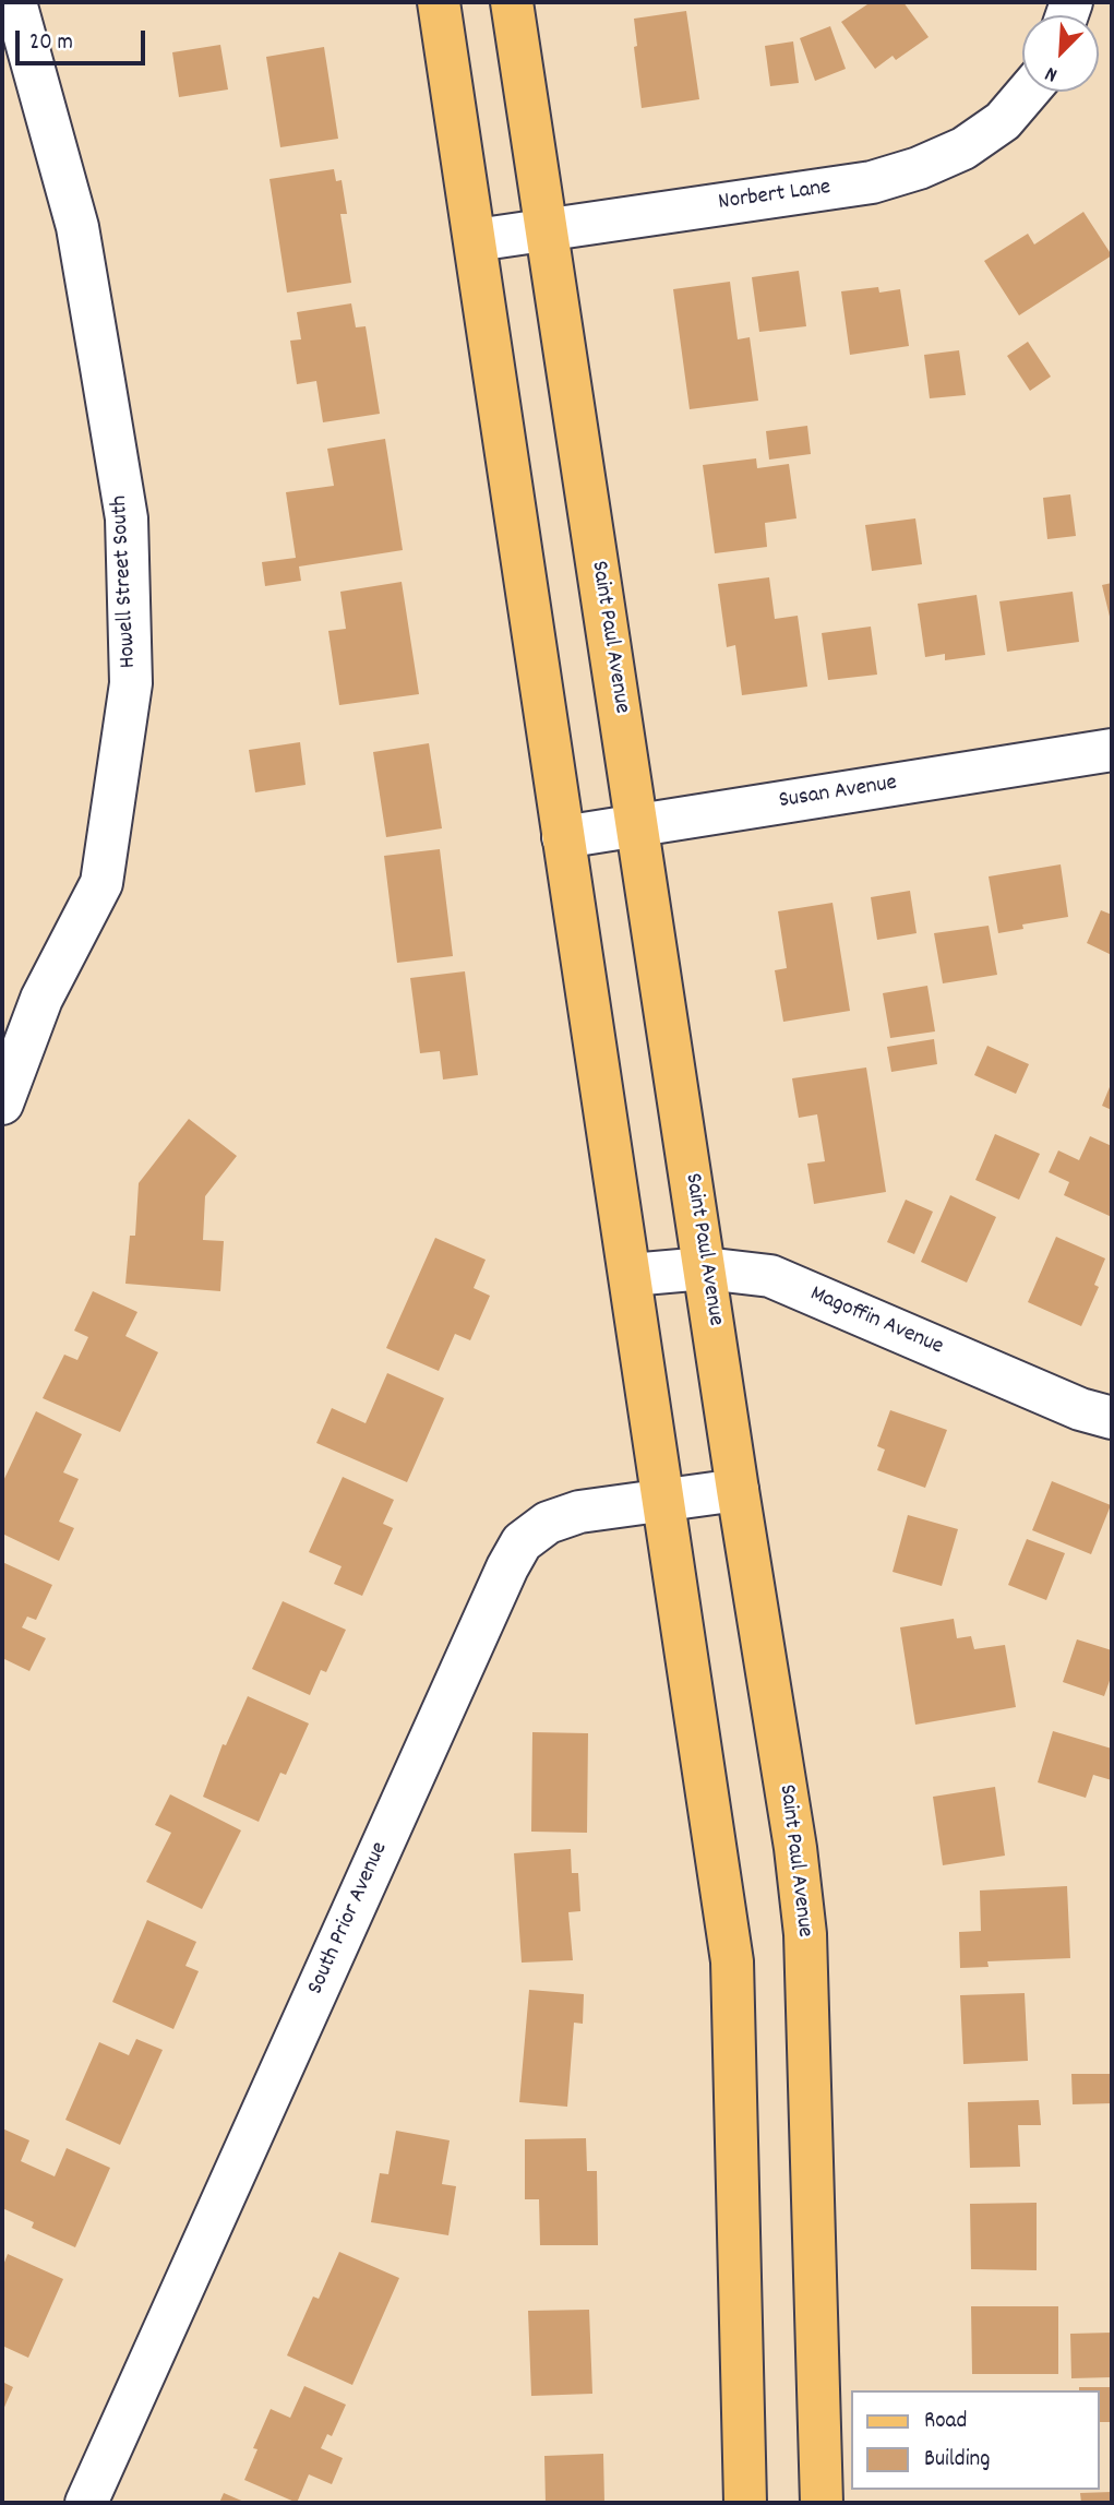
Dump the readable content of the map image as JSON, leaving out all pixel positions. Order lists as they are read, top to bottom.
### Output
{
  "streets": {
    "main road": ["Saint Paul Avenue"],
    "street": [
      "Norbert Lane",
      "Howell Street South",
      "Susan Avenue",
      "Magoffin Avenue",
      "South Prior Avenue"
    ]
  },
  "crossings": [
    ["Norbert Lane", "Saint Paul Avenue"],
    ["Saint Paul Avenue", "Susan Avenue"],
    ["Saint Paul Avenue", "Magoffin Avenue"],
    ["Saint Paul Avenue", "South Prior Avenue"]
  ],
  "legend": ["Road", "Building"],
  "scale_bar": "20 m",
  "north": "bottom left"
}
